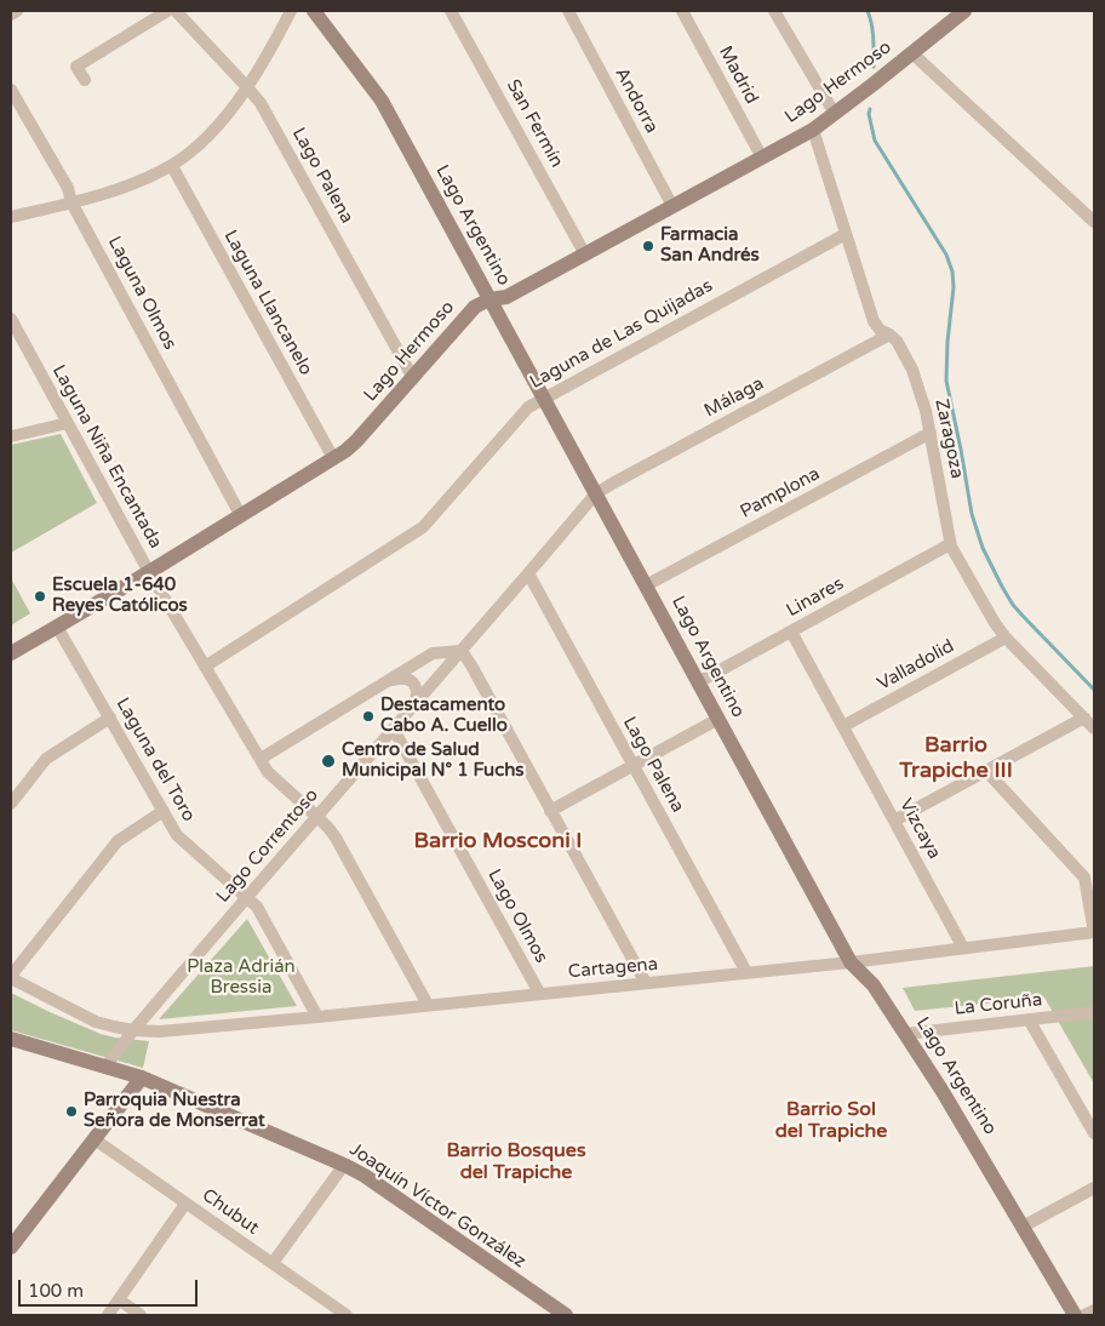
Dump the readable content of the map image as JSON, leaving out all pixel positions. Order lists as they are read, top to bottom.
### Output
{
  "streets": {
    "street": [
      "Madrid",
      "Lago Hermoso",
      "Andorra",
      "San Fermín",
      "Lago Palena",
      "Lago Argentino",
      "Laguna Olmos",
      "Laguna Llancanelo",
      "Laguna de Las Quijadas",
      "Málaga",
      "Zaragoza",
      "Laguna Niña Encantada",
      "Pamplona",
      "Linares",
      "Valladolid",
      "Laguna del Toro",
      "Vizcaya",
      "Lago Correntoso",
      "Lago Olmos",
      "Cartagena",
      "La Coruña",
      "Joaquín Víctor González",
      "Chubut"
    ]
  },
  "crossings": [
    ["Madrid", "Lago Hermoso"],
    ["Lago Hermoso", "Andorra"],
    ["Lago Hermoso", "San Fermín"],
    ["Lago Hermoso", "Lago Palena"],
    ["Lago Hermoso", "Lago Argentino"],
    ["Lago Hermoso", "Laguna Olmos"],
    ["Lago Hermoso", "Laguna Llancanelo"],
    ["Lago Hermoso", "Zaragoza"],
    ["Lago Hermoso", "Laguna Niña Encantada"],
    ["Lago Hermoso", "Laguna del Toro"],
    ["Lago Palena", "Lago Correntoso"],
    ["Lago Palena", "Cartagena"],
    ["Lago Argentino", "Laguna de Las Quijadas"],
    ["Lago Argentino", "Málaga"],
    ["Lago Argentino", "Pamplona"],
    ["Lago Argentino", "Linares"],
    ["Lago Argentino", "Lago Correntoso"],
    ["Lago Argentino", "Cartagena"],
    ["Lago Argentino", "La Coruña"],
    ["Laguna de Las Quijadas", "Zaragoza"],
    ["Laguna de Las Quijadas", "Laguna Niña Encantada"],
    ["Málaga", "Zaragoza"],
    ["Málaga", "Lago Correntoso"],
    ["Zaragoza", "Pamplona"],
    ["Zaragoza", "Linares"],
    ["Zaragoza", "Valladolid"],
    ["Laguna Niña Encantada", "Lago Correntoso"],
    ["Laguna Niña Encantada", "Cartagena"],
    ["Linares", "Vizcaya"],
    ["Valladolid", "Vizcaya"],
    ["Laguna del Toro", "Lago Correntoso"],
    ["Laguna del Toro", "Cartagena"],
    ["Vizcaya", "Cartagena"],
    ["Lago Correntoso", "Lago Olmos"],
    ["Lago Correntoso", "Cartagena"],
    ["Lago Correntoso", "Joaquín Víctor González"],
    ["Lago Olmos", "Cartagena"]
  ],
  "districts": [
    "Barrio Trapiche III",
    "Barrio Mosconi I",
    "Barrio Sol del Trapiche",
    "Barrio Bosques del Trapiche"
  ],
  "parks": ["Plaza Adrián Bressia"],
  "places": [
    "Farmacia San Andrés",
    "Escuela 1-640 Reyes Católicos",
    "Destacamento Cabo A. Cuello",
    "Centro de Salud Municipal N° 1 Fuchs",
    "Parroquia Nuestra Señora de Monserrat"
  ],
  "scale_bar": "100 m"
}
